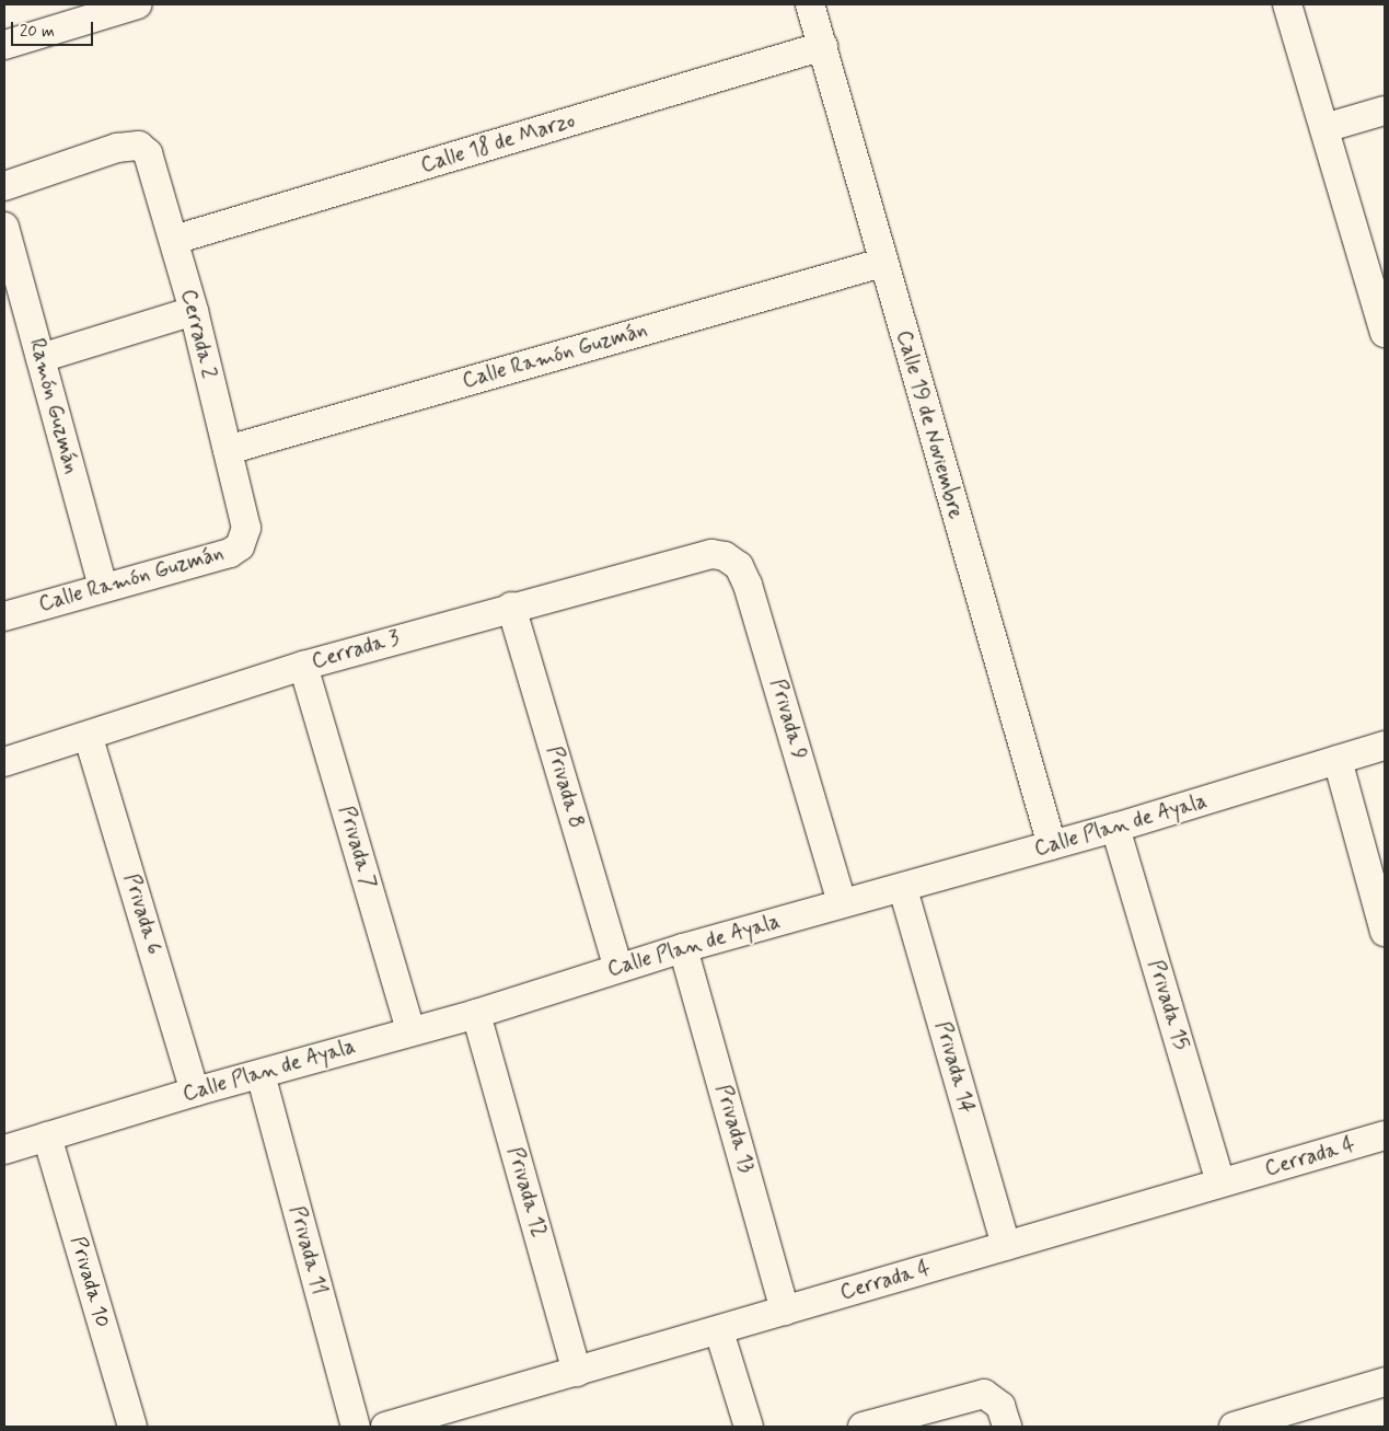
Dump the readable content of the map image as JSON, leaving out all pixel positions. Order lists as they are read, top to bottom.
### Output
{
  "streets": {
    "street": [
      "Calle 18 de Marzo",
      "Cerrada 2",
      "Calle Ramón Guzmán",
      "Ramón Guzmán",
      "Calle 19 de Noviembre",
      "Cerrada 3",
      "Privada 9",
      "Privada 8",
      "Calle Plan de Ayala",
      "Privada 7",
      "Privada 6",
      "Privada 15",
      "Privada 14",
      "Privada 13",
      "Cerrada 4",
      "Privada 12",
      "Privada 11",
      "Privada 10"
    ]
  },
  "crossings": [
    ["Calle 18 de Marzo", "Cerrada 2"],
    ["Calle 18 de Marzo", "Calle 19 de Noviembre"],
    ["Cerrada 2", "Calle Ramón Guzmán"],
    ["Calle Ramón Guzmán", "Ramón Guzmán"],
    ["Calle Ramón Guzmán", "Calle 19 de Noviembre"],
    ["Calle 19 de Noviembre", "Calle Plan de Ayala"],
    ["Cerrada 3", "Privada 9"],
    ["Cerrada 3", "Privada 8"],
    ["Cerrada 3", "Privada 7"],
    ["Cerrada 3", "Privada 6"],
    ["Privada 9", "Calle Plan de Ayala"],
    ["Privada 8", "Calle Plan de Ayala"],
    ["Calle Plan de Ayala", "Privada 7"],
    ["Calle Plan de Ayala", "Privada 6"],
    ["Calle Plan de Ayala", "Privada 15"],
    ["Calle Plan de Ayala", "Privada 14"],
    ["Calle Plan de Ayala", "Privada 13"],
    ["Calle Plan de Ayala", "Privada 12"],
    ["Calle Plan de Ayala", "Privada 11"],
    ["Calle Plan de Ayala", "Privada 10"],
    ["Privada 15", "Cerrada 4"],
    ["Privada 14", "Cerrada 4"],
    ["Privada 13", "Cerrada 4"],
    ["Cerrada 4", "Privada 12"]
  ],
  "scale_bar": "20 m"
}
